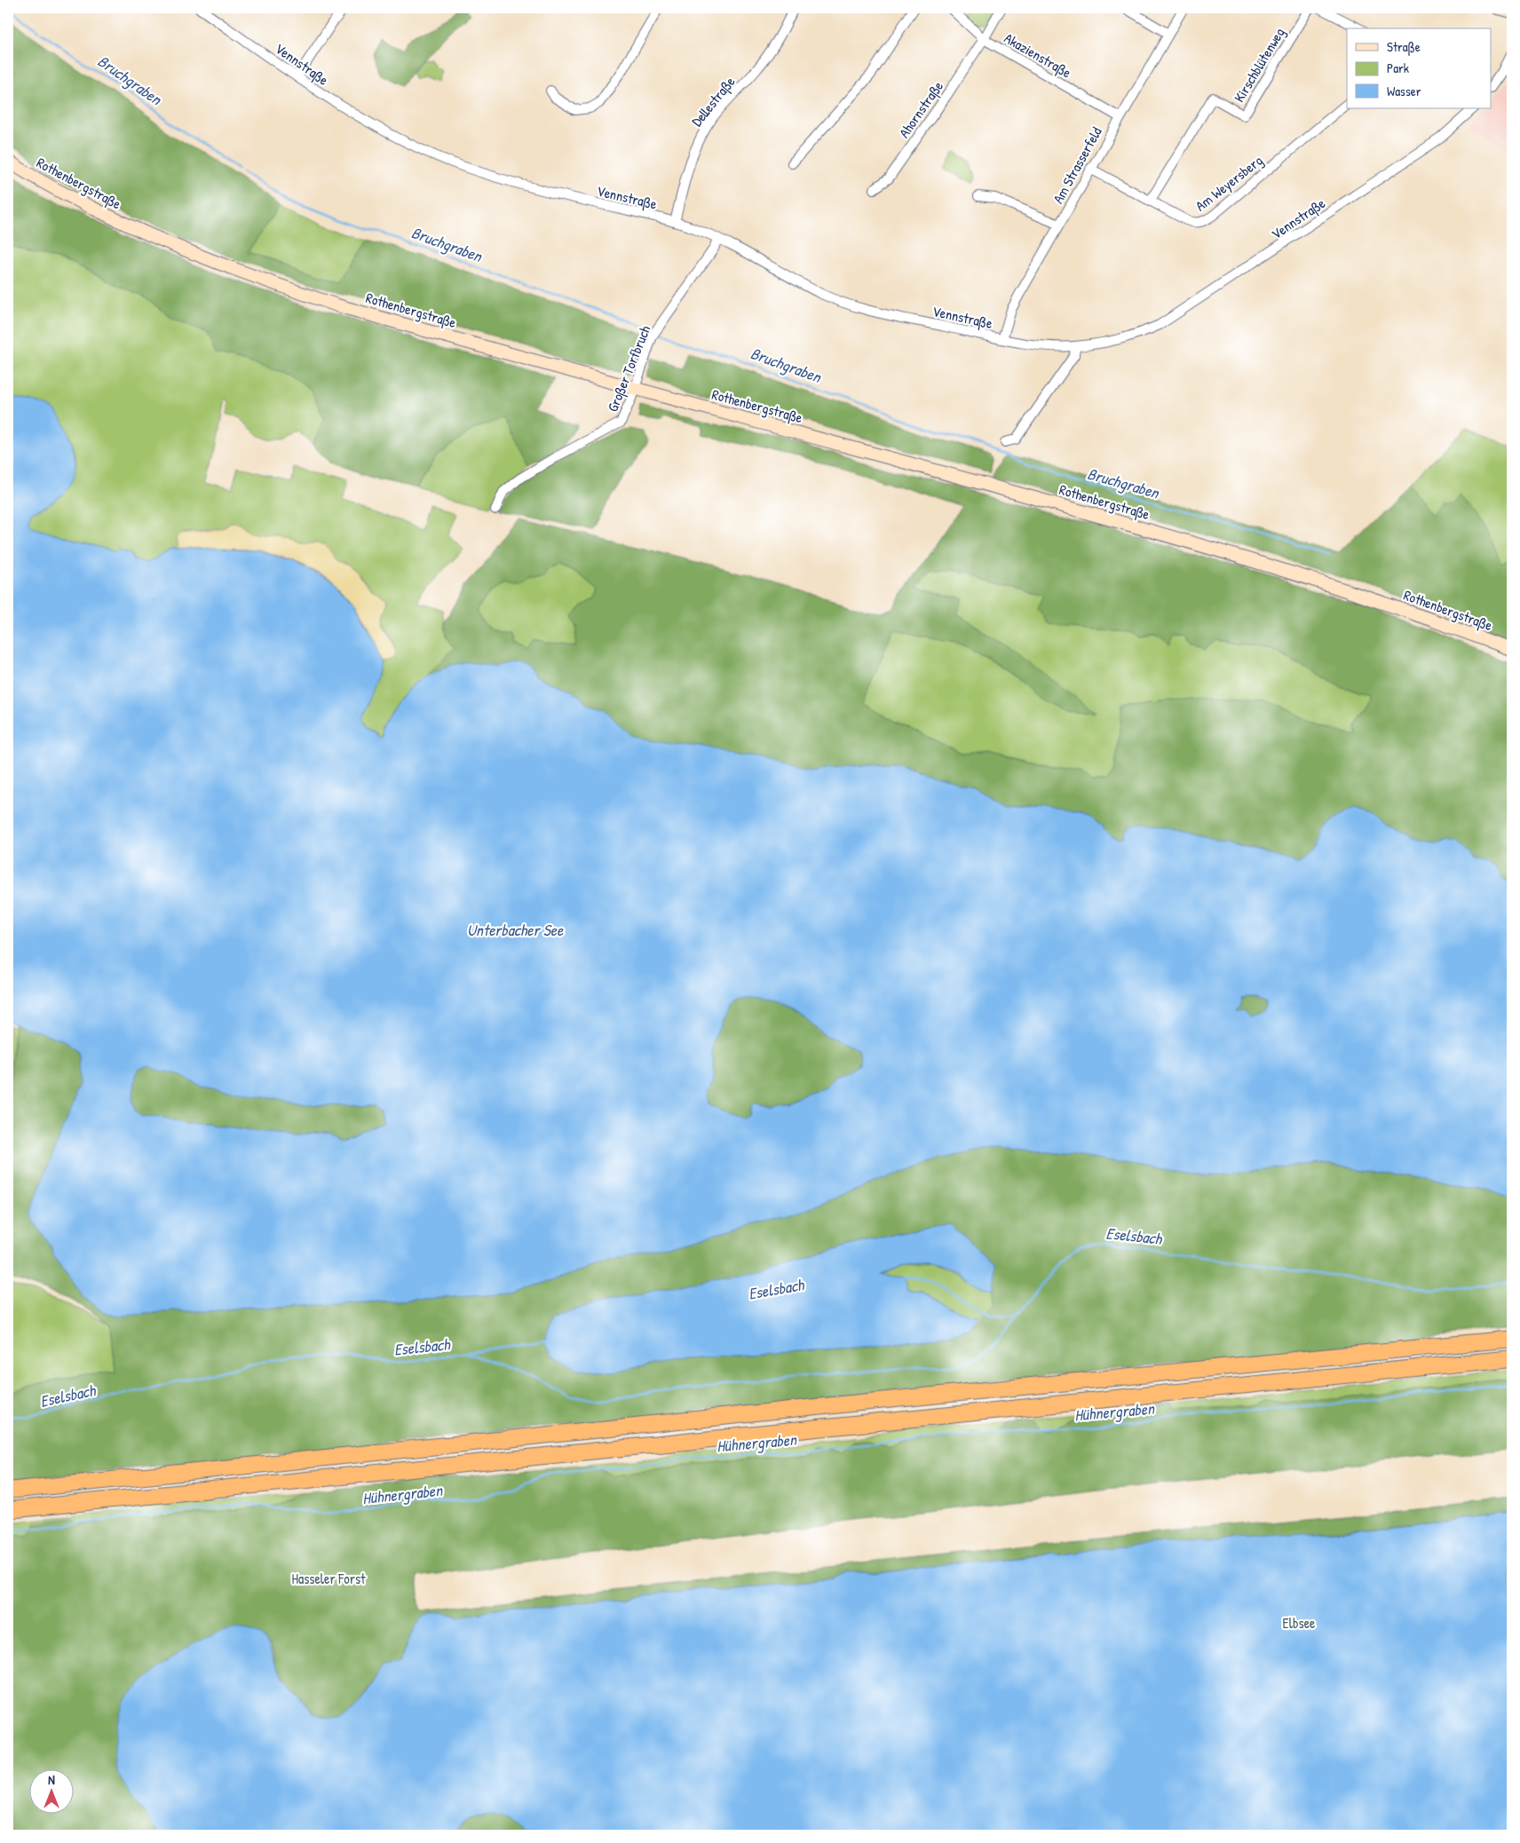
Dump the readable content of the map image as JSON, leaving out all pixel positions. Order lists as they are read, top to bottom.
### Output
{
  "streets": {
    "main road": ["Rothenbergstraße"],
    "street": [
      "Akazienstraße",
      "Vennstraße",
      "Kirschblütenweg",
      "Dellestraße",
      "Ahornstraße",
      "Am Strasserfeld",
      "Am Weyersberg",
      "Großer Torfbruch"
    ]
  },
  "crossings": [
    ["Akazienstraße", "Ahornstraße"],
    ["Akazienstraße", "Am Strasserfeld"],
    ["Vennstraße", "Dellestraße"],
    ["Vennstraße", "Am Strasserfeld"],
    ["Vennstraße", "Großer Torfbruch"],
    ["Kirschblütenweg", "Am Weyersberg"],
    ["Am Strasserfeld", "Am Weyersberg"],
    ["Rothenbergstraße", "Großer Torfbruch"]
  ],
  "water": [
    "Bruchgraben",
    "Unterbacher See",
    "Eselsbach",
    "Hühnergraben"
  ],
  "parks": ["Hasseler Forst", "Elbsee"],
  "legend": ["Straße", "Park", "Wasser"],
  "north": "top"
}
